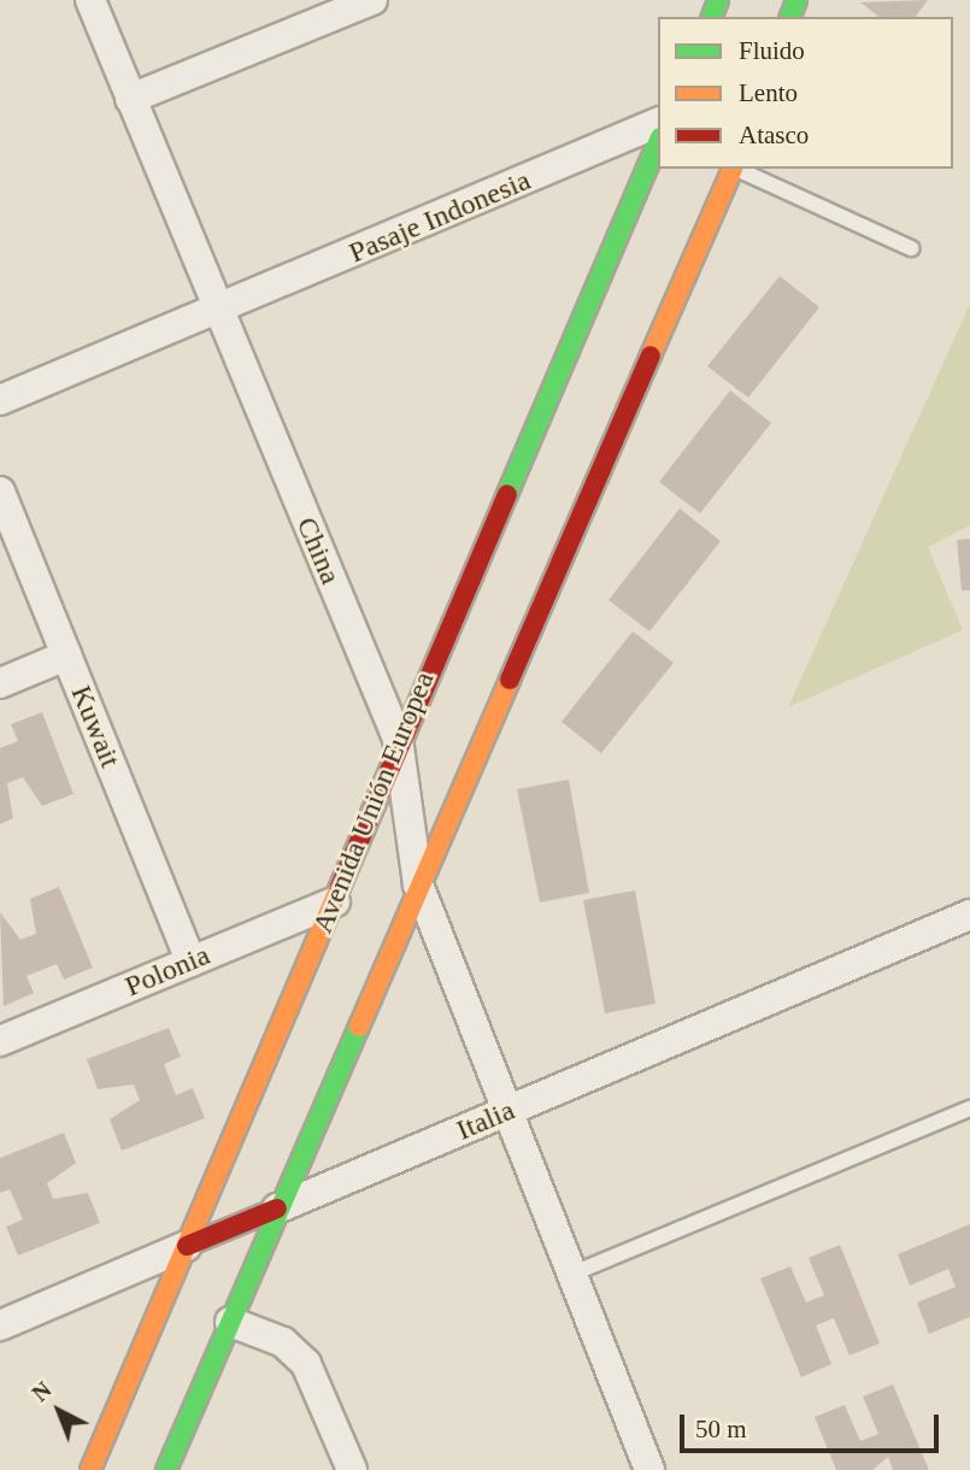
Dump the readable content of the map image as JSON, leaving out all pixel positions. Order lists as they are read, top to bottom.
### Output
{
  "streets": {
    "street": [
      "Pasaje Indonesia",
      "China",
      "Kuwait",
      "Avenida Unión Europea",
      "Polonia",
      "Italia"
    ]
  },
  "crossings": [
    ["Pasaje Indonesia", "China"],
    ["China", "Avenida Unión Europea"],
    ["China", "Italia"],
    ["Kuwait", "Polonia"],
    ["Avenida Unión Europea", "Polonia"],
    ["Avenida Unión Europea", "Italia"]
  ],
  "legend": ["Fluido", "Lento", "Atasco"],
  "scale_bar": "50 m",
  "north": "top left"
}
